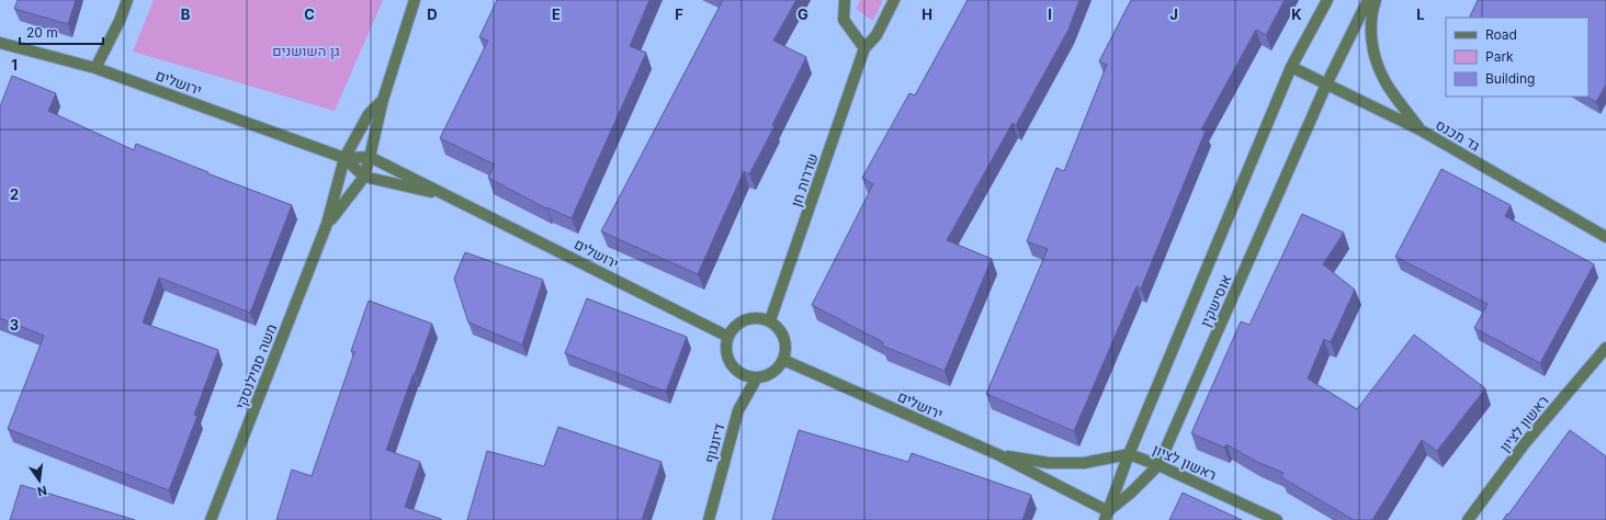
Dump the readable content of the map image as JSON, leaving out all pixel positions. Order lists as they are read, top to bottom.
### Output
{
  "streets": {
    "street": [
      "ירושלים",
      "גד מכנס",
      "שדרות חן",
      "אוסישקין",
      "משה סמילנסקי",
      "ראשון לציון",
      "דיזנגוף"
    ]
  },
  "crossings": [
    ["ירושלים", "שדרות חן"],
    ["ירושלים", "אוסישקין"],
    ["ירושלים", "משה סמילנסקי"],
    ["ירושלים", "ראשון לציון"],
    ["ירושלים", "דיזנגוף"],
    ["גד מכנס", "אוסישקין"],
    ["שדרות חן", "דיזנגוף"],
    ["אוסישקין", "ראשון לציון"]
  ],
  "parks": ["גן השושנים"],
  "legend": ["Road", "Park", "Building"],
  "scale_bar": "20 m",
  "north": "bottom",
  "grid": {
    "columns": [
      "B",
      "C",
      "D",
      "E",
      "F",
      "G",
      "H",
      "I",
      "J",
      "K",
      "L"
    ],
    "rows": ["1", "2", "3"]
  }
}
